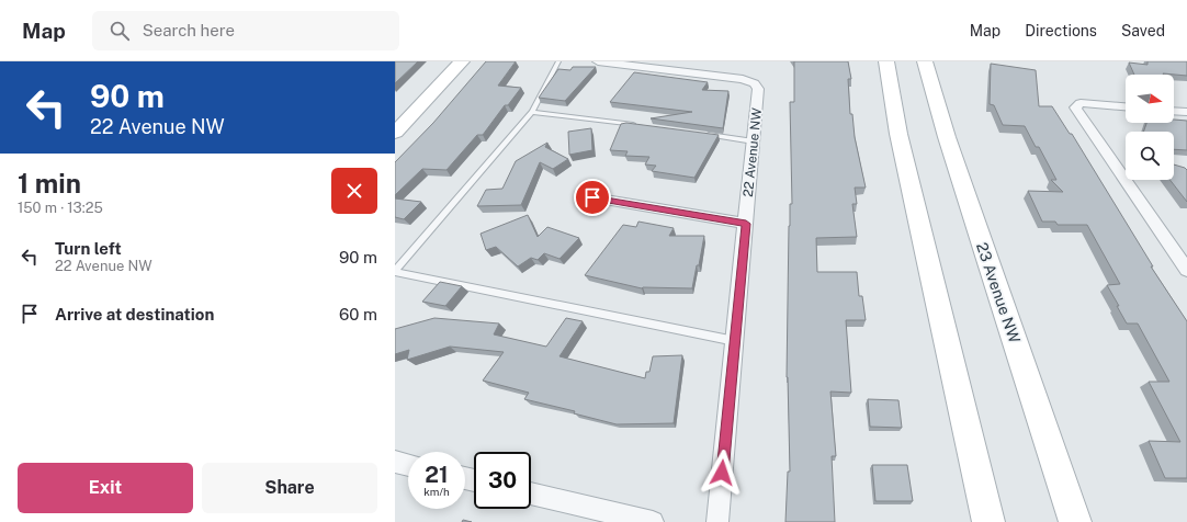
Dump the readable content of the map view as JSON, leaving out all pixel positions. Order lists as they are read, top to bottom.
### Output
{
  "streets": {
    "main road": ["23 Avenue NW"],
    "street": ["22 Avenue NW"]
  },
  "north": "right",
  "page": {
    "header": "Map",
    "search": "Search here",
    "nav": ["Map", "Directions", "Saved"],
    "turn": ["90 m", "22 Avenue NW"],
    "heading": ["1 min", "150 m · 13:25"],
    "list": [
      {
        "name": "Turn left",
        "note": "22 Avenue NW",
        "value": "90 m"
      },
      {
        "name": "Arrive at destination",
        "value": "60 m"
      }
    ],
    "speed": "21 km/h",
    "limit": "30",
    "buttons": ["Exit", "Share"]
  }
}
